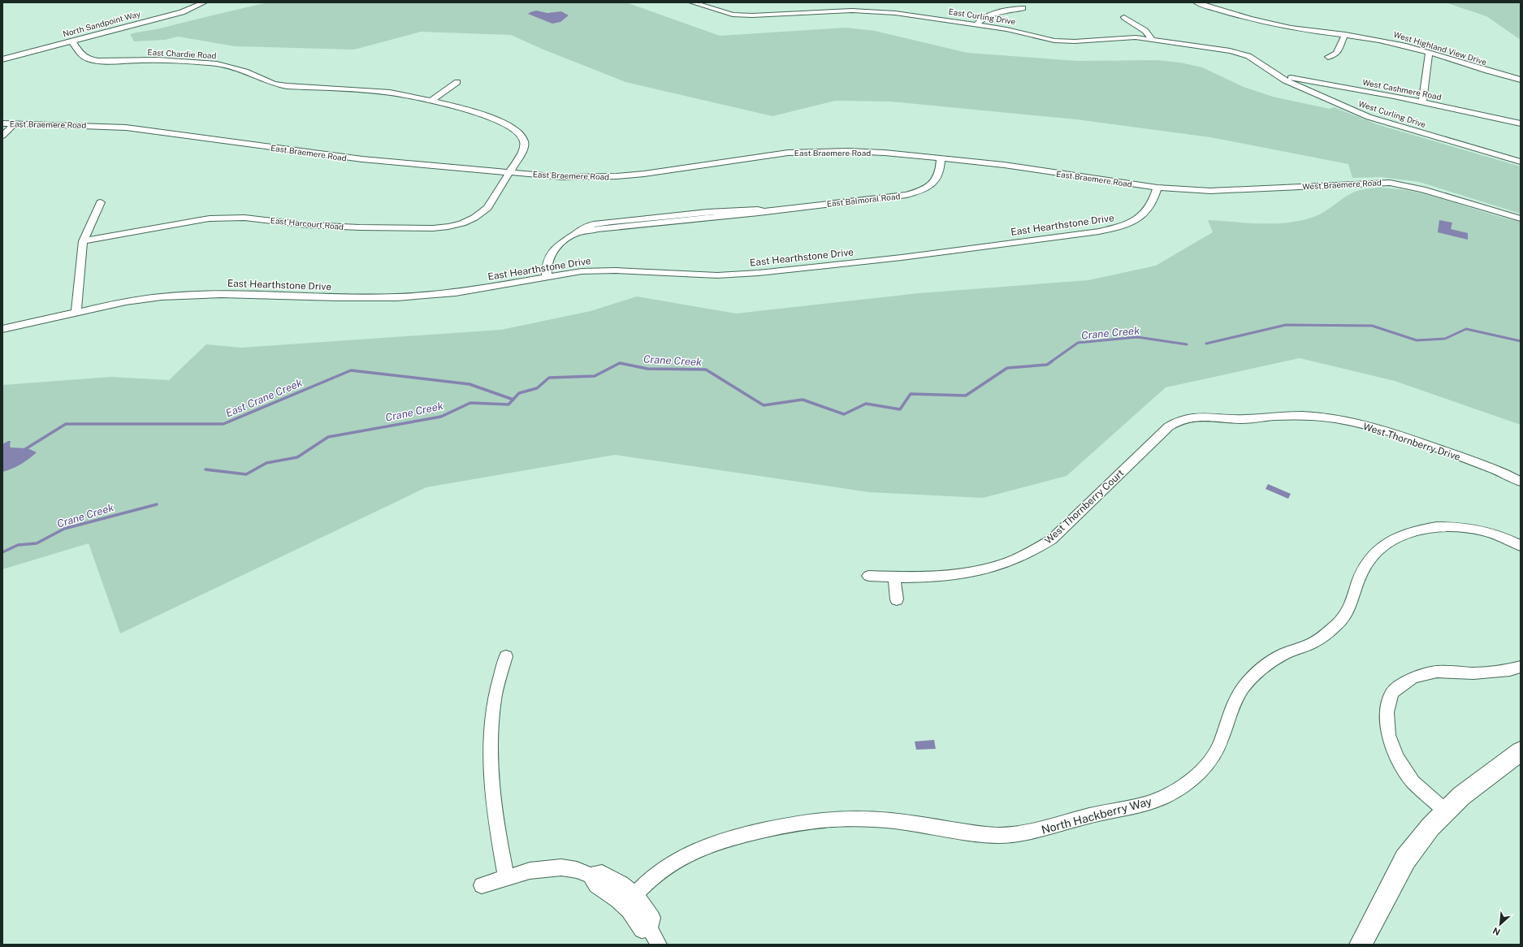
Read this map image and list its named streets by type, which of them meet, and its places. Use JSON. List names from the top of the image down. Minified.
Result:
{"streets":{"street":["East Curling Drive","North Sandpoint Way","West Highland View Drive","East Chardie Road","West Cashmere Road","West Curling Drive","East Braemere Road","West Braemere Road","East Balmoral Road","East Harcourt Road","East Hearthstone Drive","West Thornberry Drive","West Thornberry Court","North Hackberry Way"]},"crossings":[["East Curling Drive","West Curling Drive"],["North Sandpoint Way","East Chardie Road"],["East Chardie Road","East Braemere Road"],["East Chardie Road","East Harcourt Road"],["West Cashmere Road","West Curling Drive"],["East Braemere Road","West Braemere Road"],["East Braemere Road","East Balmoral Road"],["East Braemere Road","East Harcourt Road"],["East Braemere Road","East Hearthstone Drive"],["West Braemere Road","East Hearthstone Drive"],["East Balmoral Road","East Hearthstone Drive"],["West Thornberry Drive","West Thornberry Court"]],"water":["Crane Creek","East Crane Creek"],"north":"bottom left"}
